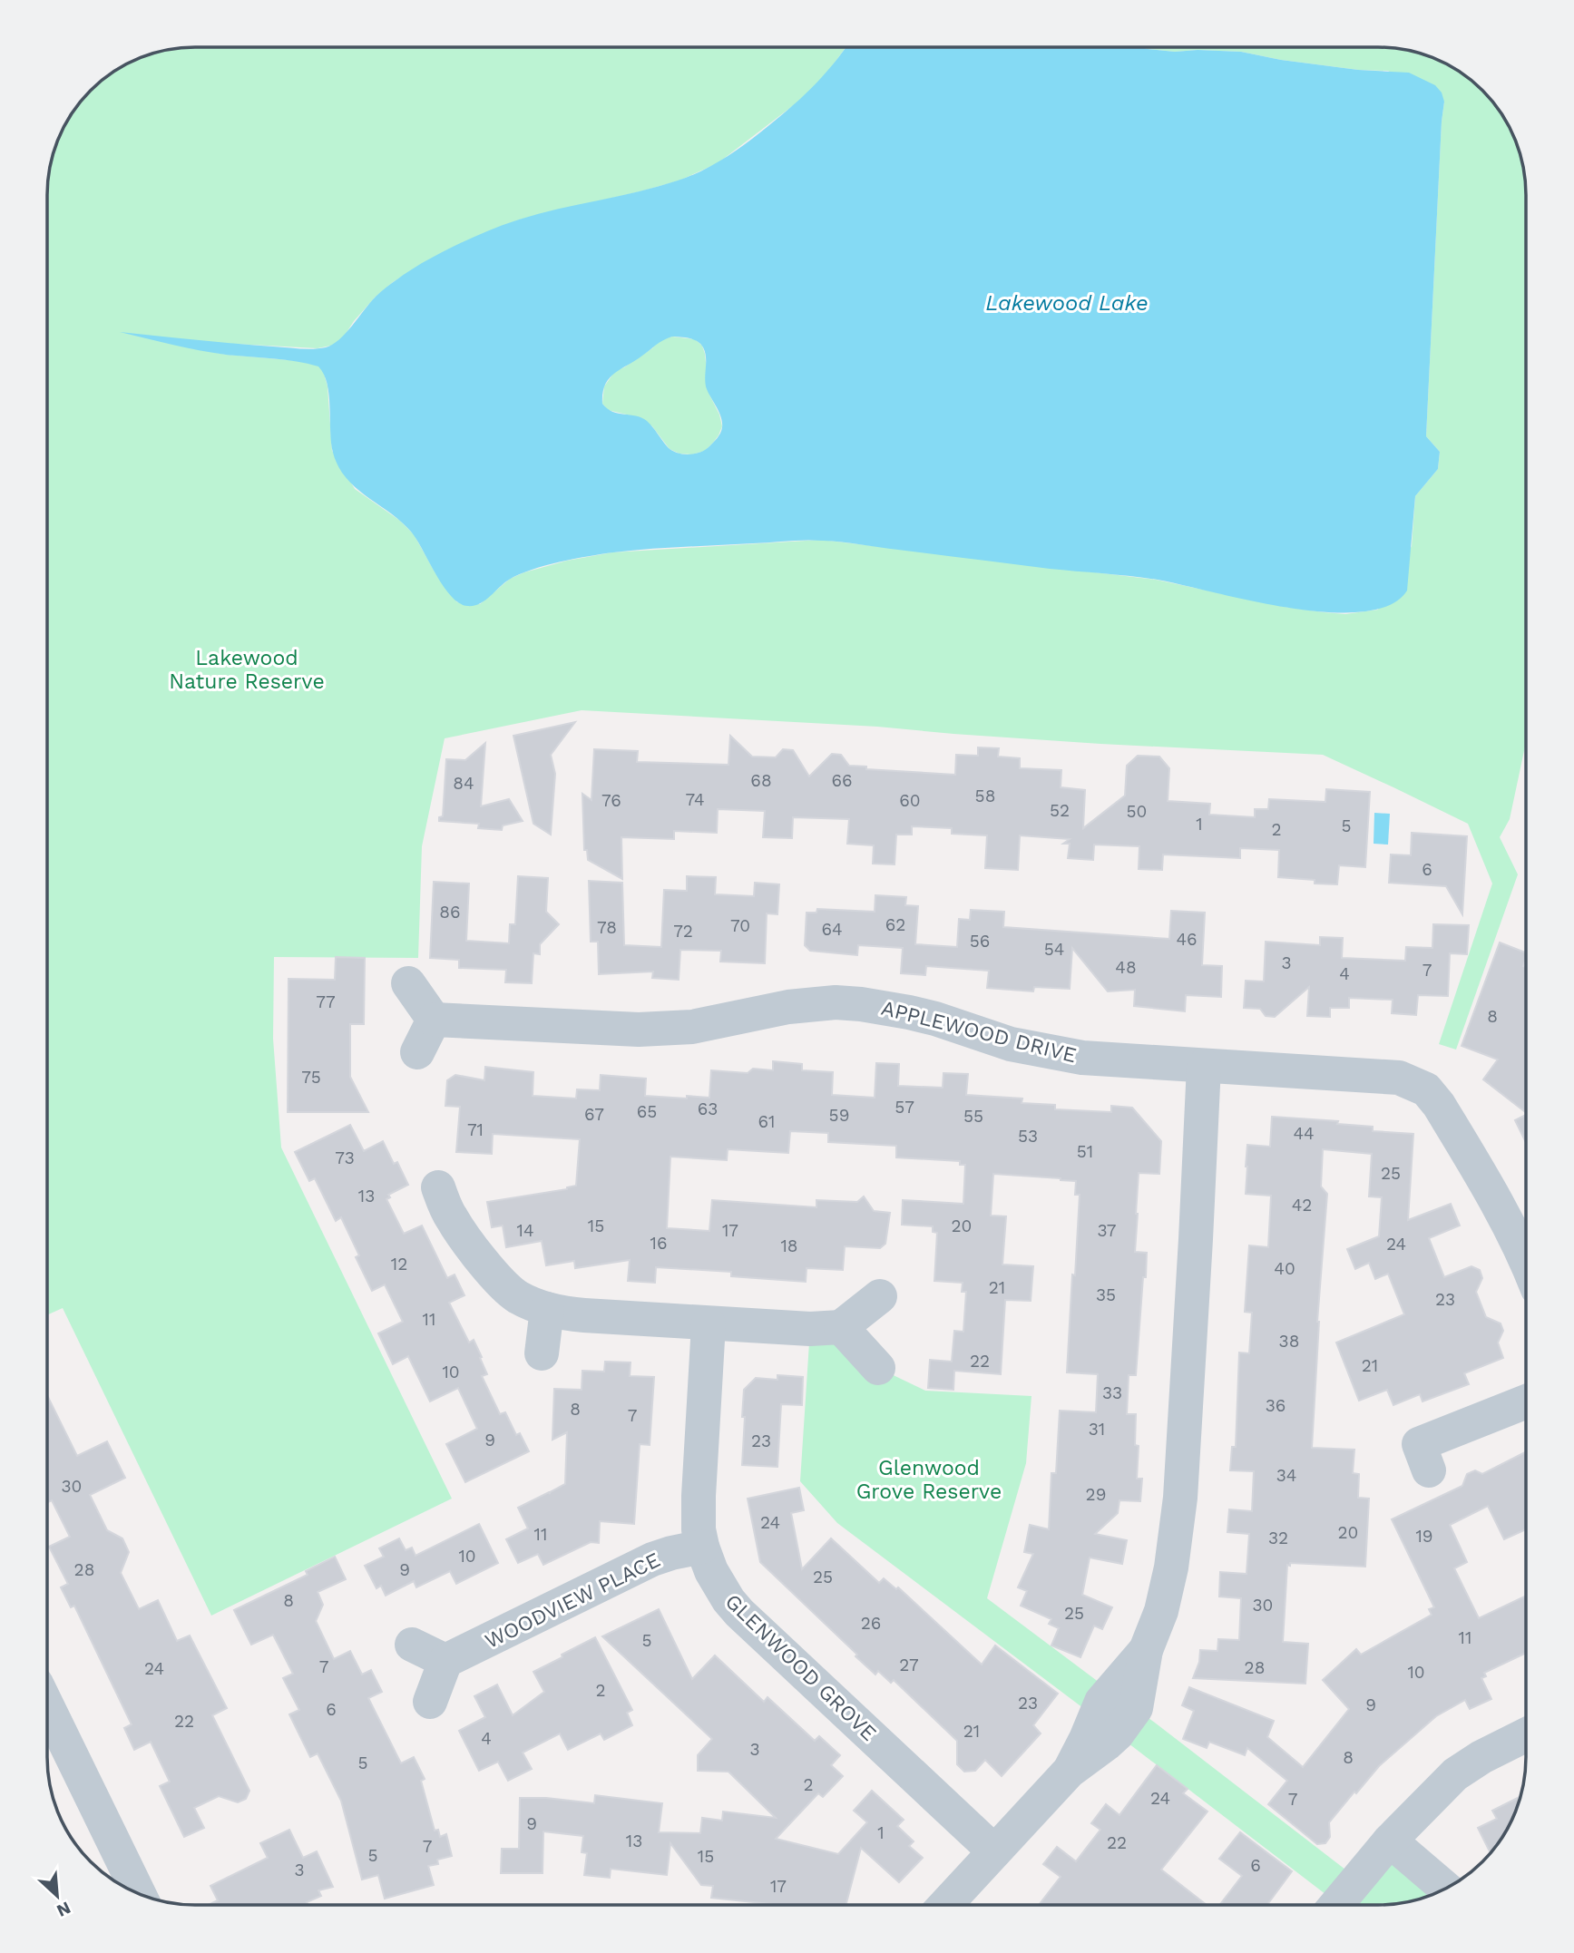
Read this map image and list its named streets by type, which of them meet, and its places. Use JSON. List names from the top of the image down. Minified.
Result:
{"streets":{"street":["APPLEWOOD DRIVE","WOODVIEW PLACE","GLENWOOD GROVE"]},"crossings":[["WOODVIEW PLACE","GLENWOOD GROVE"]],"water":["Lakewood Lake"],"parks":["Lakewood Nature Reserve","Glenwood Grove Reserve"],"house_numbers":["68","66","84","58","74","76","60","52","50","1","5","2","6","86","62","70","78","64","72","46","56","54","3","48","7","4","77","8","75","57","63","65","67","59","55","61","71","44","53","51","73","25","13","42","15","20","14","17","37","16","24","18","12","40","21","35","23","11","38","22","21","10","33","36","8","7","31","9","23","34","30","29","24","20","11","19","32","10","28","9","25","8","30","25","26","11","5","27","7","28","24","10","2","23","9","6","22","21","4","3","8","5","2","24","7","9","1","13","22","7","5","15","6","3","17"],"north":"bottom right"}
